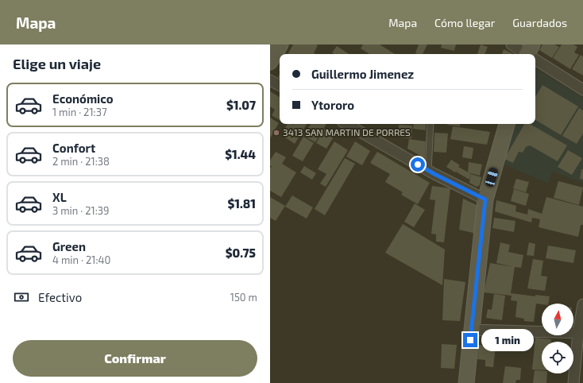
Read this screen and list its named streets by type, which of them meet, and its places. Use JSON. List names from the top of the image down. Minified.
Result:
{"places":["3413 SAN MARTIN DE PORRES"],"north":"top","page":{"header":"Mapa","nav":["Mapa","Cómo llegar","Guardados"],"heading":"Elige un viaje","banner":["Guillermo Jimenez","Ytororo"],"list":[{"name":"Económico","note":"1 min · 21:37","value":"$1.07"},{"name":"Confort","note":"2 min · 21:38","value":"$1.44"},{"name":"XL","note":"3 min · 21:39","value":"$1.81"},{"name":"Green","note":"4 min · 21:40","value":"$0.75"}],"pay":["Efectivo","150 m"],"bubble":"1 min","buttons":"Confirmar"}}
